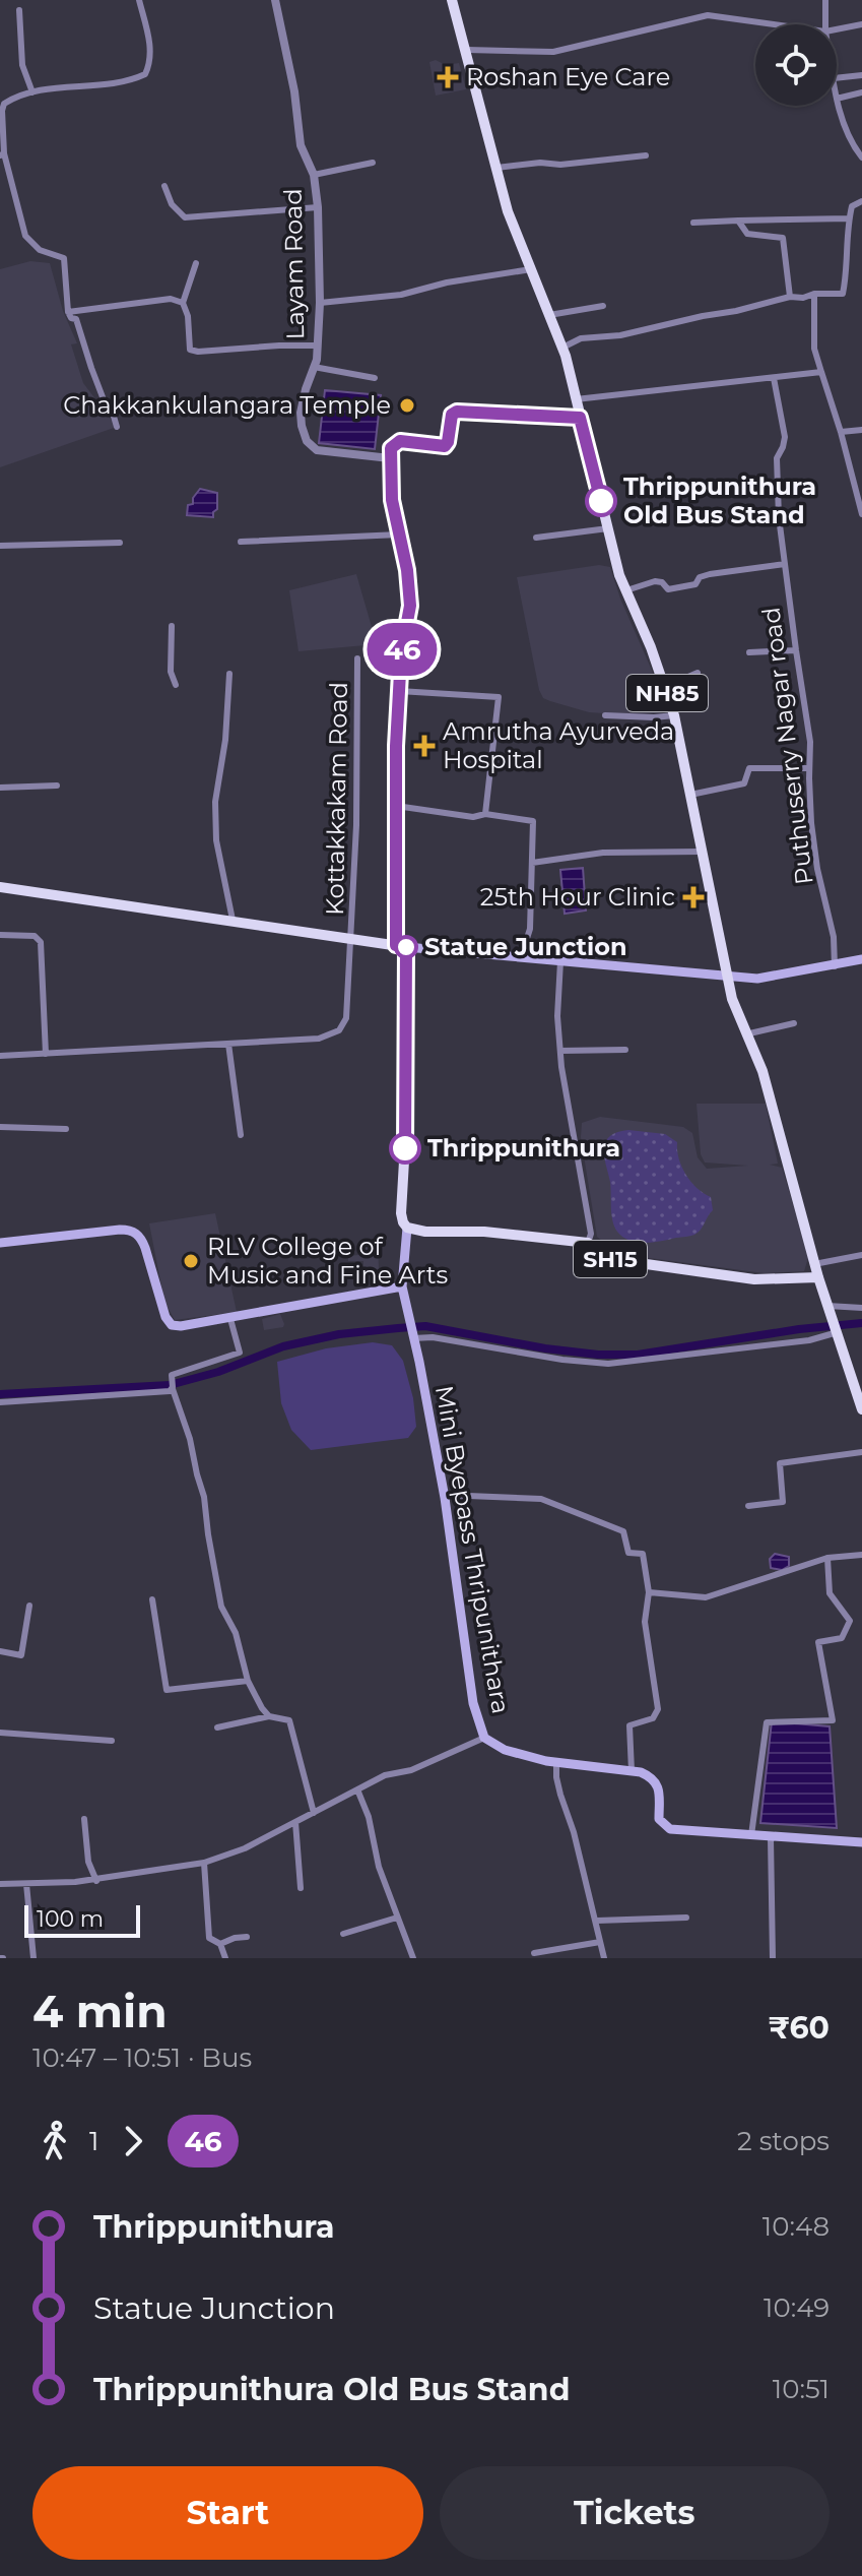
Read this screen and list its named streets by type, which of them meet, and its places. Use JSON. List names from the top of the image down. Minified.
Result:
{"streets":{"main road":["NH85","SH15","Mini Byepass Thripunithara"],"street":["Layam Road","Puthuserry Nagar road","Kottakkakam Road"]},"crossings":[["NH85","SH15"],["SH15","Mini Byepass Thripunithara"]],"places":{"health":["Roshan Eye Care","Amrutha Ayurveda Hospital","25th Hour Clinic"],"other":["Chakkankulangara Temple","Thrippunithura Old Bus Stand","Statue Junction","Thrippunithura","RLV College of Music and Fine Arts"]},"lines":["bus line 46"],"scale_bar":"100 m","page":{"on_map":"46","scale":"100 m","heading":["4 min","10:47 – 10:51 · Bus","₹60"],"legs":["1","46","2 stops"],"list":[{"name":"Thrippunithura","value":"10:48"},{"name":"Statue Junction","value":"10:49"},{"name":"Thrippunithura Old Bus Stand","value":"10:51"}],"buttons":["Start","Tickets"]}}
